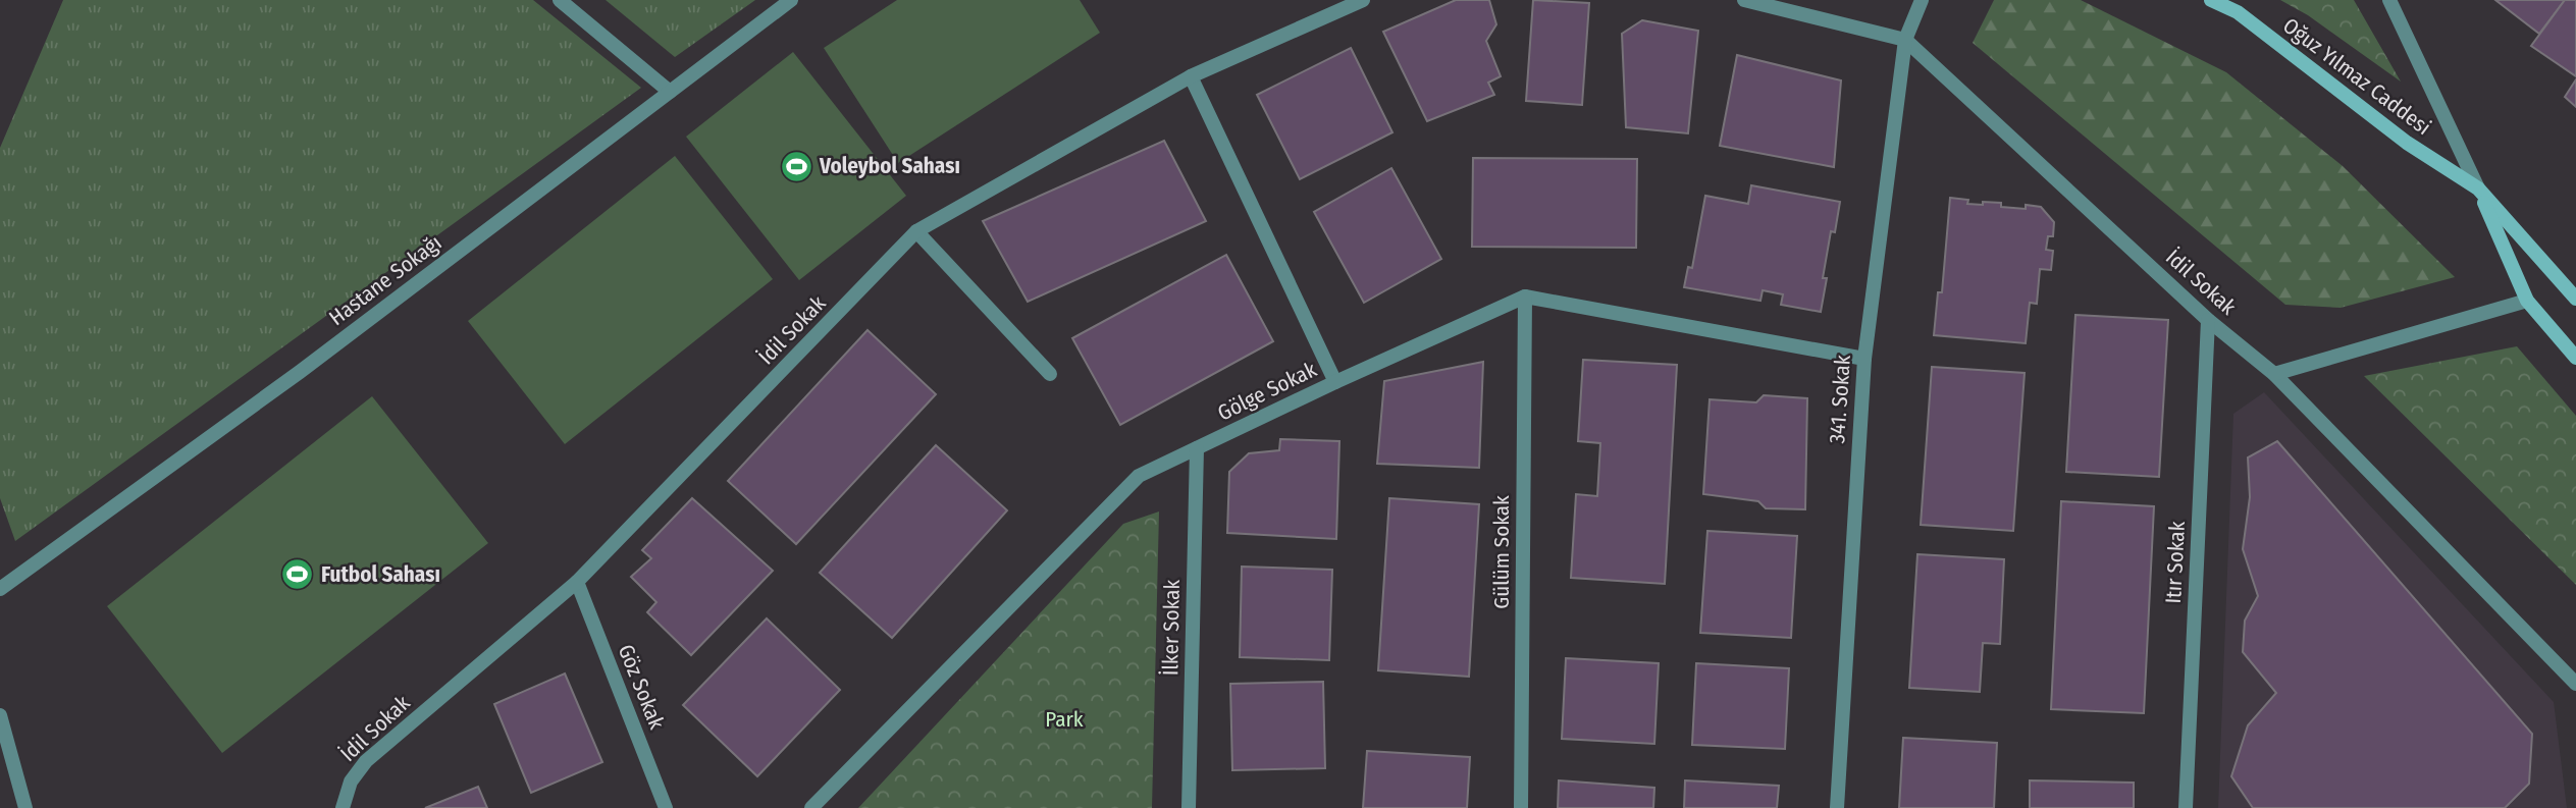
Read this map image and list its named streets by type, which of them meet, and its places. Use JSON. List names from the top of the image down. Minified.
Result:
{"streets":{"main road":["Oğuz Yılmaz Caddesi"],"street":["Hastane Sokağı","İdil Sokak","Gölge Sokak","341. Sokak","Gülüm Sokak","Itır Sokak","İlker Sokak","Göz Sokak"]},"crossings":[["İdil Sokak","341. Sokak"],["İdil Sokak","Itır Sokak"],["İdil Sokak","Göz Sokak"],["Gölge Sokak","Gülüm Sokak"],["Gölge Sokak","İlker Sokak"]],"parks":["Park"],"places":{"sports":["Voleybol Sahası","Futbol Sahası"]}}
